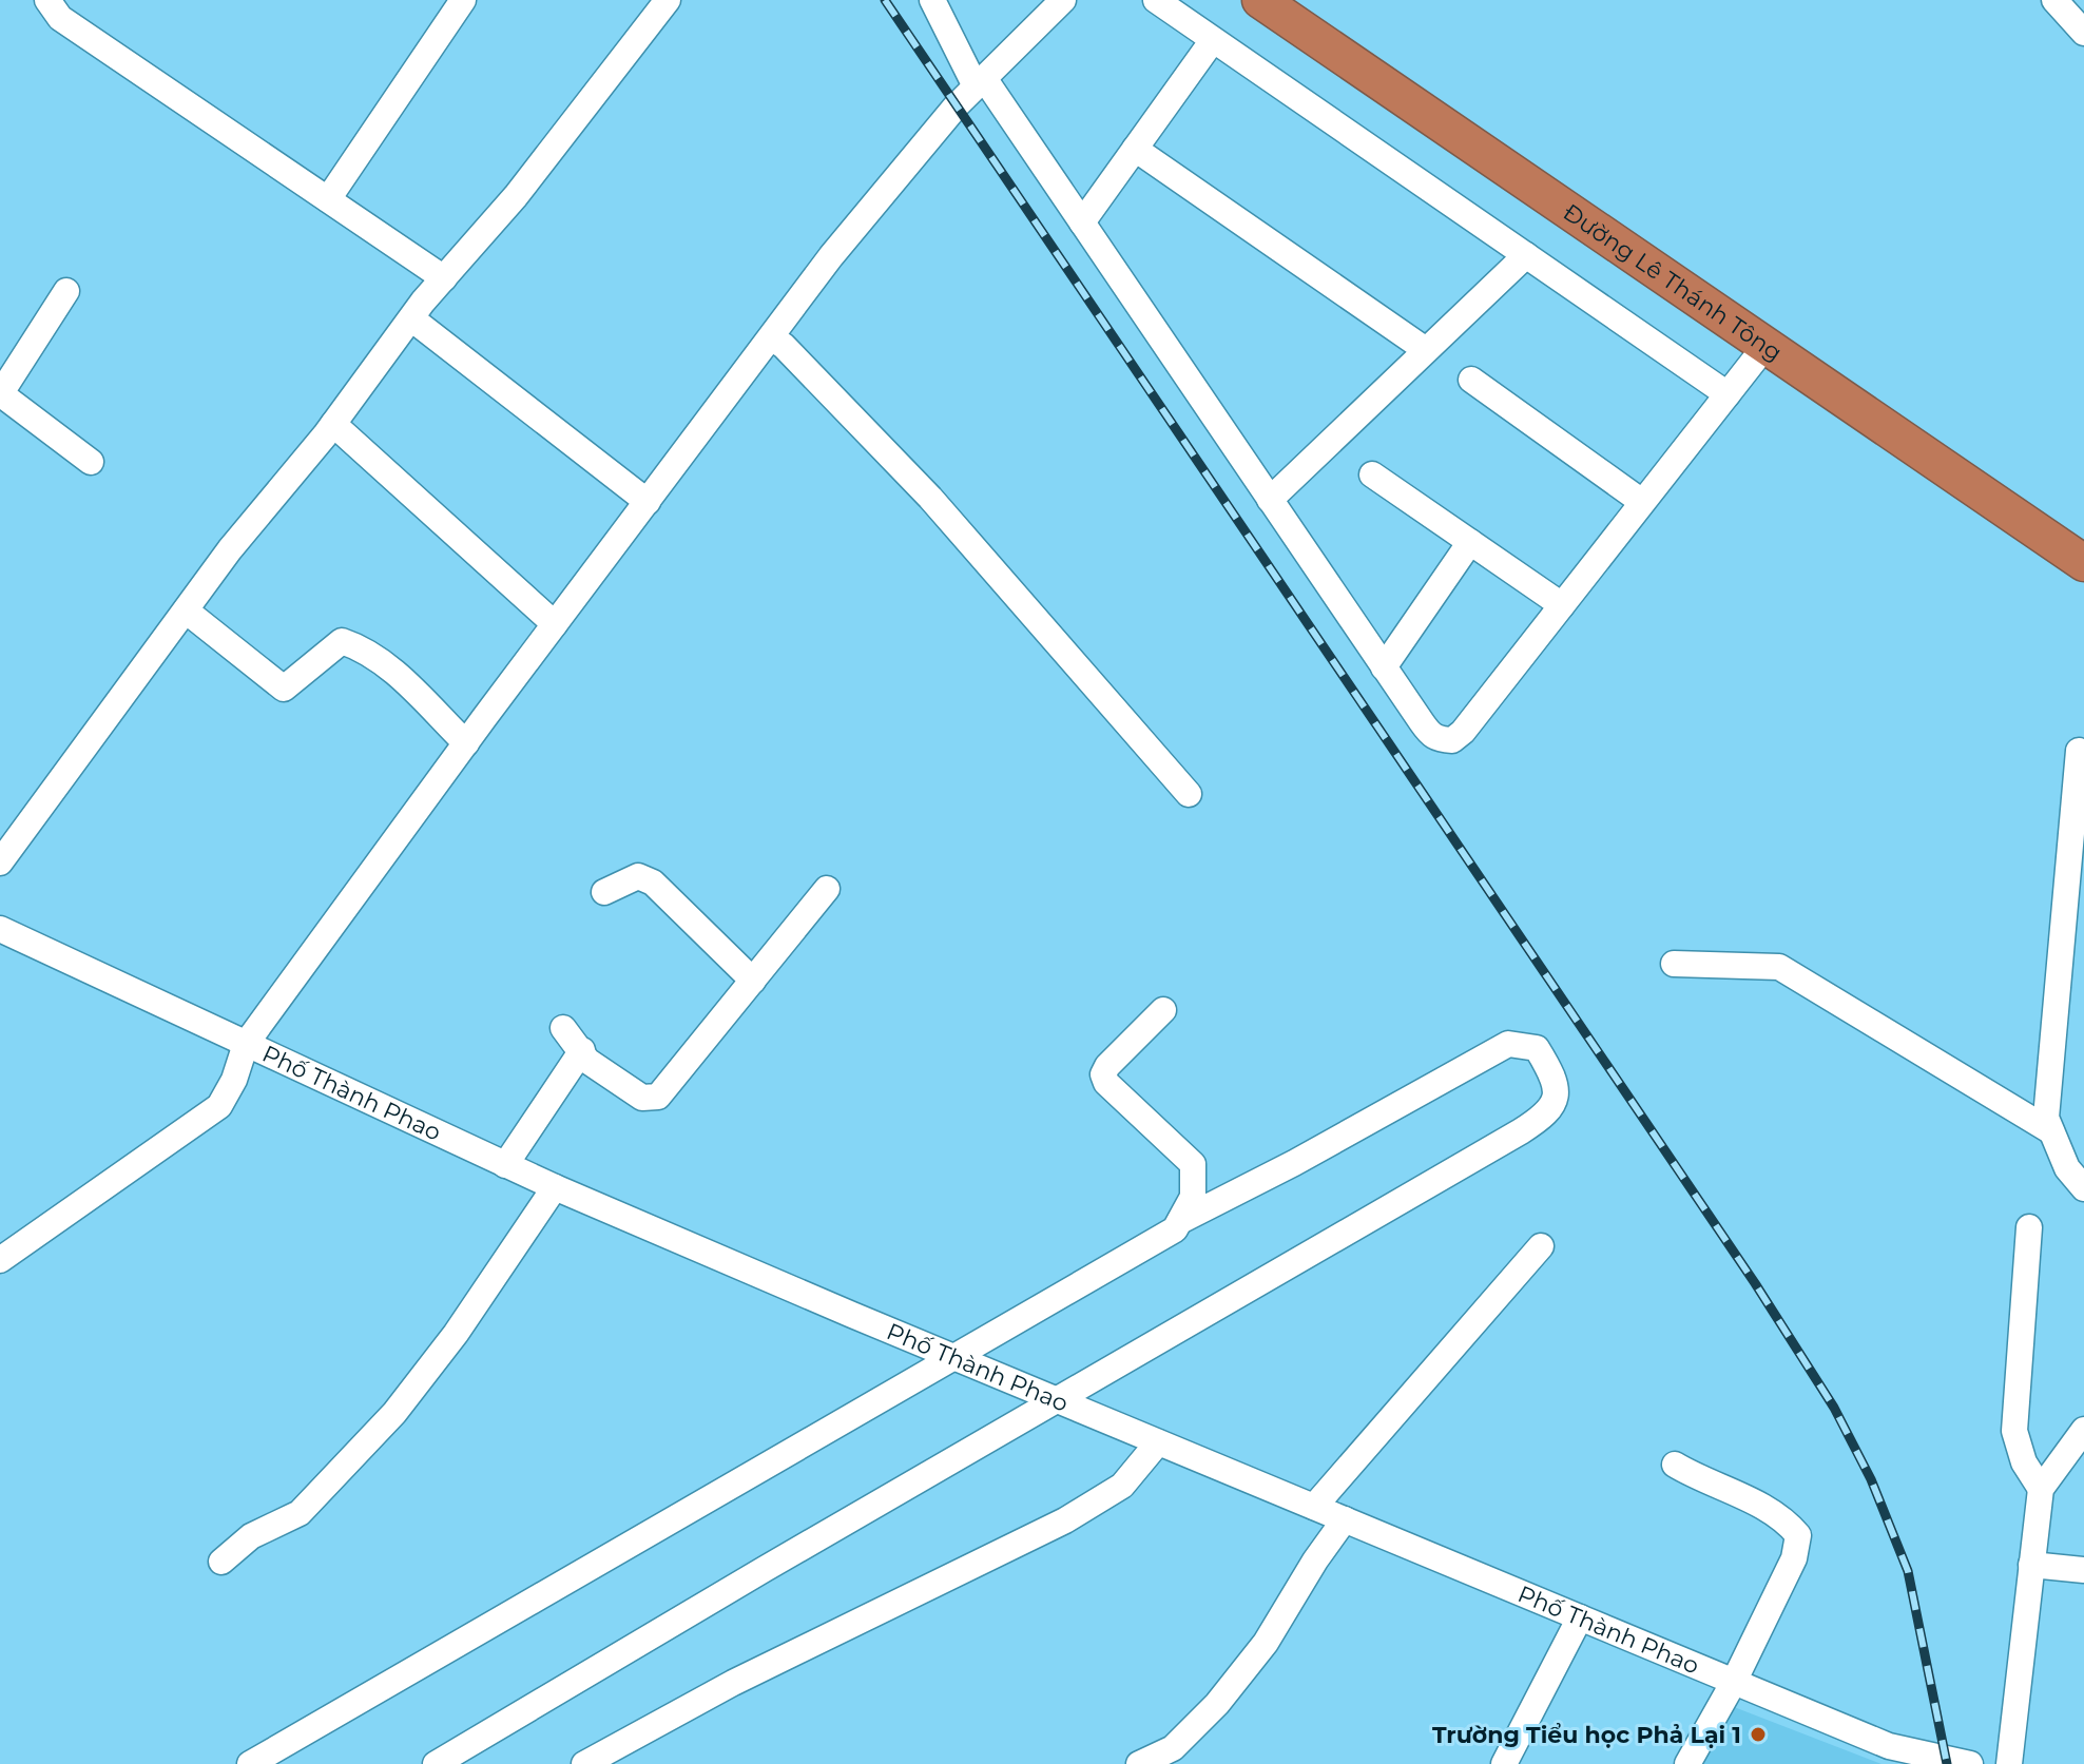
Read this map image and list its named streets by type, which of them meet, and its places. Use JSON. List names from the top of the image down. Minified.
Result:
{"streets":{"highway":["Đường Lê Thánh Tông"],"street":["Phố Thành Phao"]},"places":["Trường Tiểu học Phả Lại 1"]}
